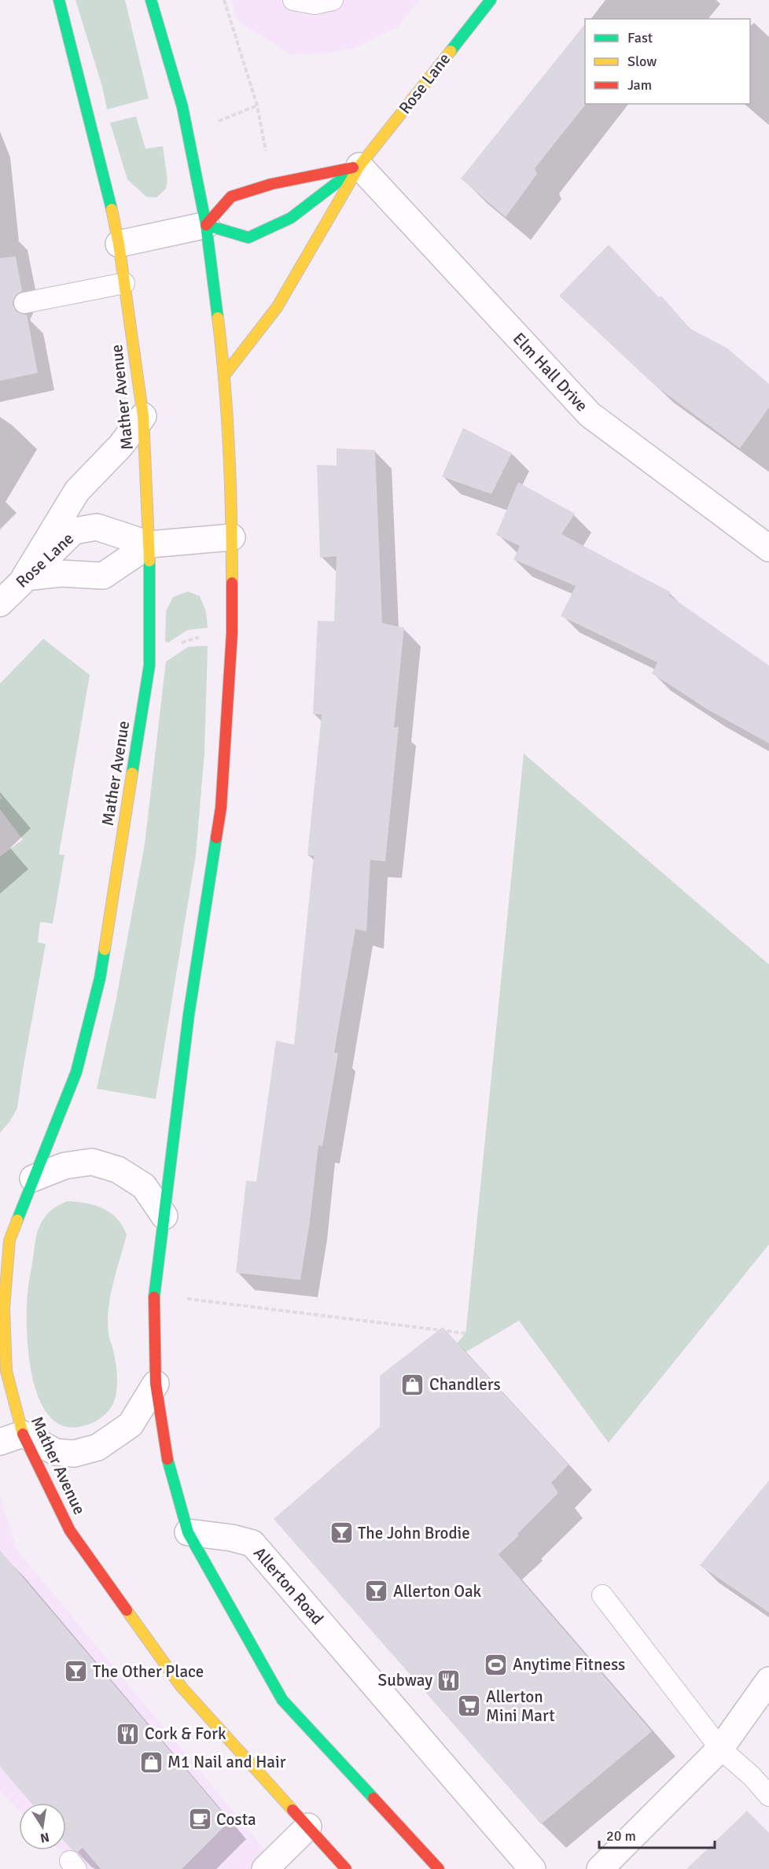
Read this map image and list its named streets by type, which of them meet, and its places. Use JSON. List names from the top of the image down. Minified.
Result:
{"streets":{"main road":["Rose Lane","Mather Avenue"],"street":["Elm Hall Drive","Allerton Road"]},"crossings":[["Rose Lane","Elm Hall Drive"],["Rose Lane","Mather Avenue"]],"places":{"shop":["Chandlers","M1 Nail and Hair"],"bar":["The John Brodie","Allerton Oak","The Other Place"],"sports":["Anytime Fitness"],"restaurant":["Subway","Cork & Fork"],"supermarket":["Allerton Mini Mart"],"cafe":["Costa"]},"legend":["Fast","Slow","Jam"],"scale_bar":"20 m","north":"bottom"}
